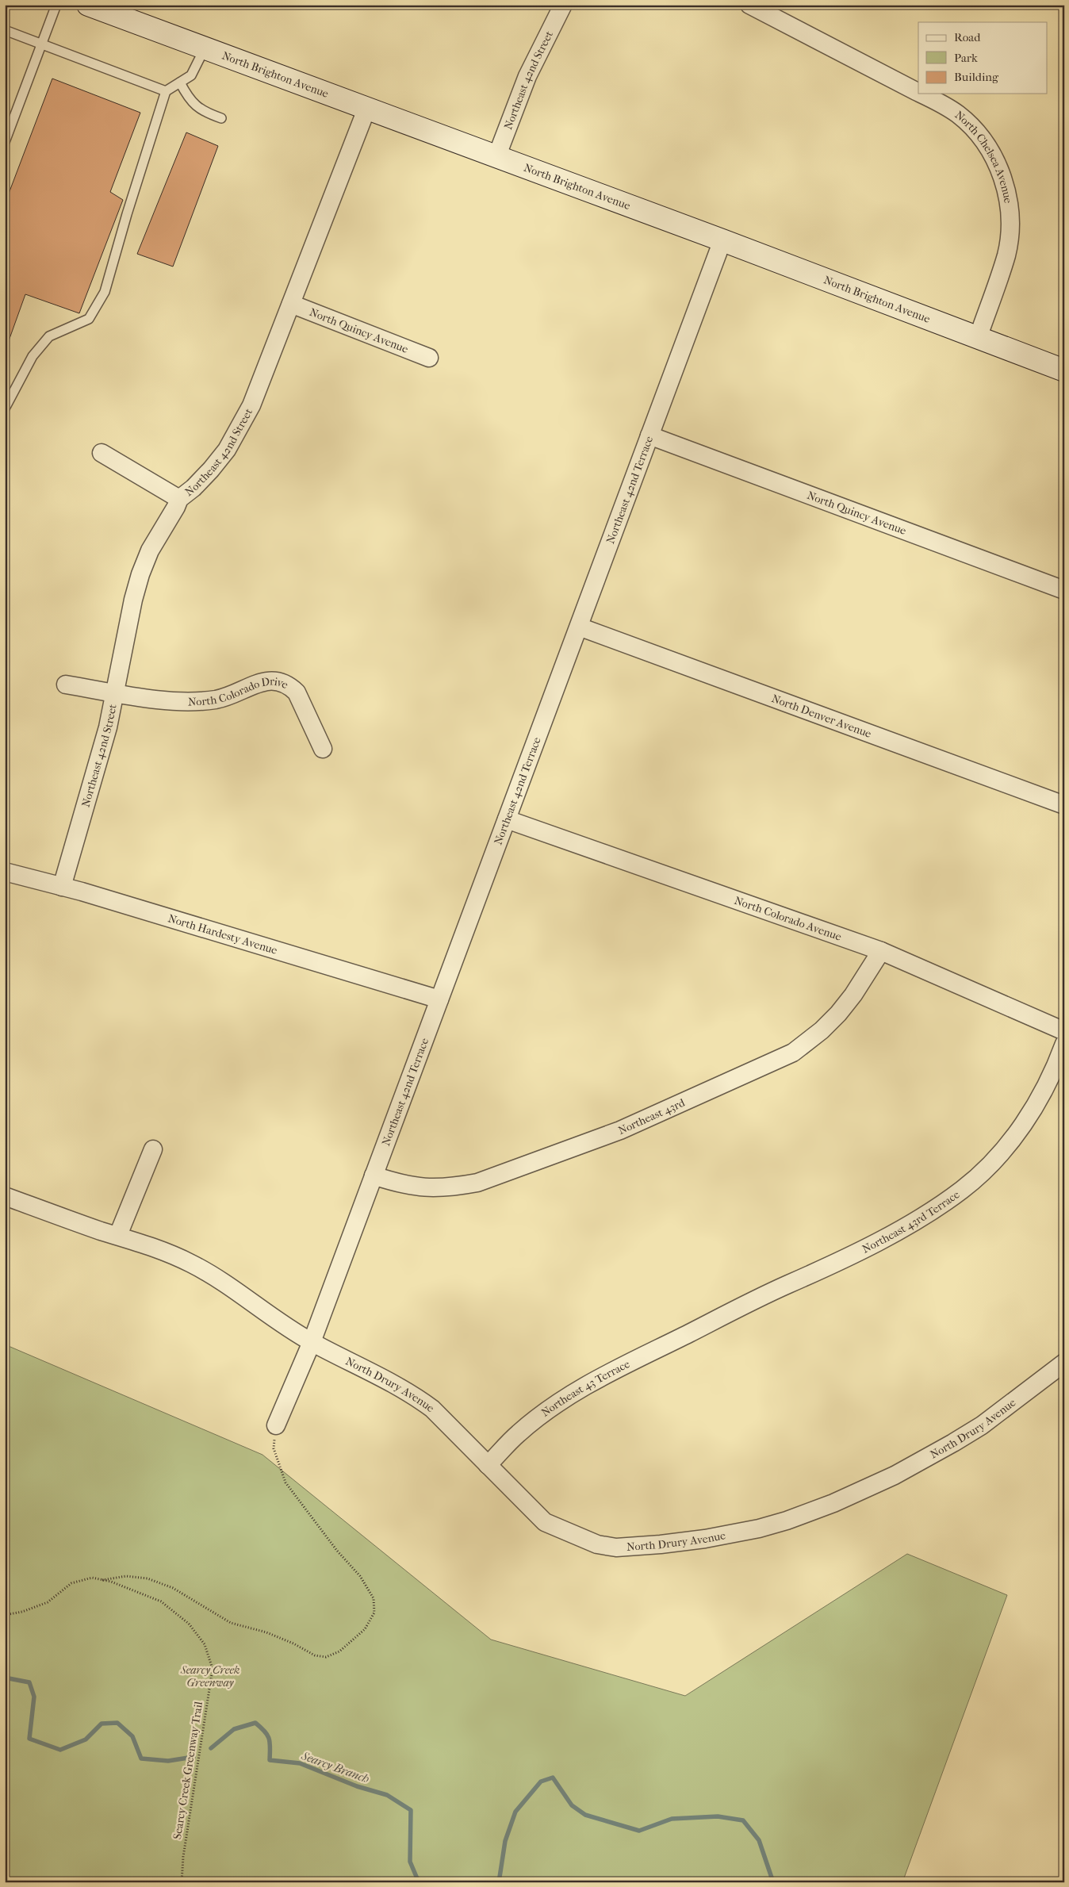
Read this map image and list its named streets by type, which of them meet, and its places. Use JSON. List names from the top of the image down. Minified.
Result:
{"streets":{"main road":["North Brighton Avenue"],"street":["Northeast 42nd Street","North Chelsea Avenue","North Quincy Avenue","Northeast 42nd Terrace","North Colorado Drive","North Denver Avenue","North Colorado Avenue","North Hardesty Avenue","Northeast 43rd","Northeast 43rd Terrace","North Drury Avenue","Northeast 43 Terrace"],"path":["Searcy Creek Greenway Trail"]},"crossings":[["North Brighton Avenue","Northeast 42nd Street"],["North Brighton Avenue","North Chelsea Avenue"],["North Brighton Avenue","Northeast 42nd Terrace"],["Northeast 42nd Street","North Quincy Avenue"],["Northeast 42nd Street","North Colorado Drive"],["Northeast 42nd Street","North Hardesty Avenue"],["North Quincy Avenue","Northeast 42nd Terrace"],["Northeast 42nd Terrace","North Denver Avenue"],["Northeast 42nd Terrace","North Colorado Avenue"],["Northeast 42nd Terrace","North Hardesty Avenue"],["Northeast 42nd Terrace","Northeast 43rd"],["Northeast 42nd Terrace","North Drury Avenue"],["North Colorado Avenue","Northeast 43rd"],["Northeast 43rd Terrace","Northeast 43 Terrace"],["North Drury Avenue","Northeast 43 Terrace"]],"water":["Searcy Branch"],"parks":["Searcy Creek Greenway"],"legend":["Road","Park","Building"]}
